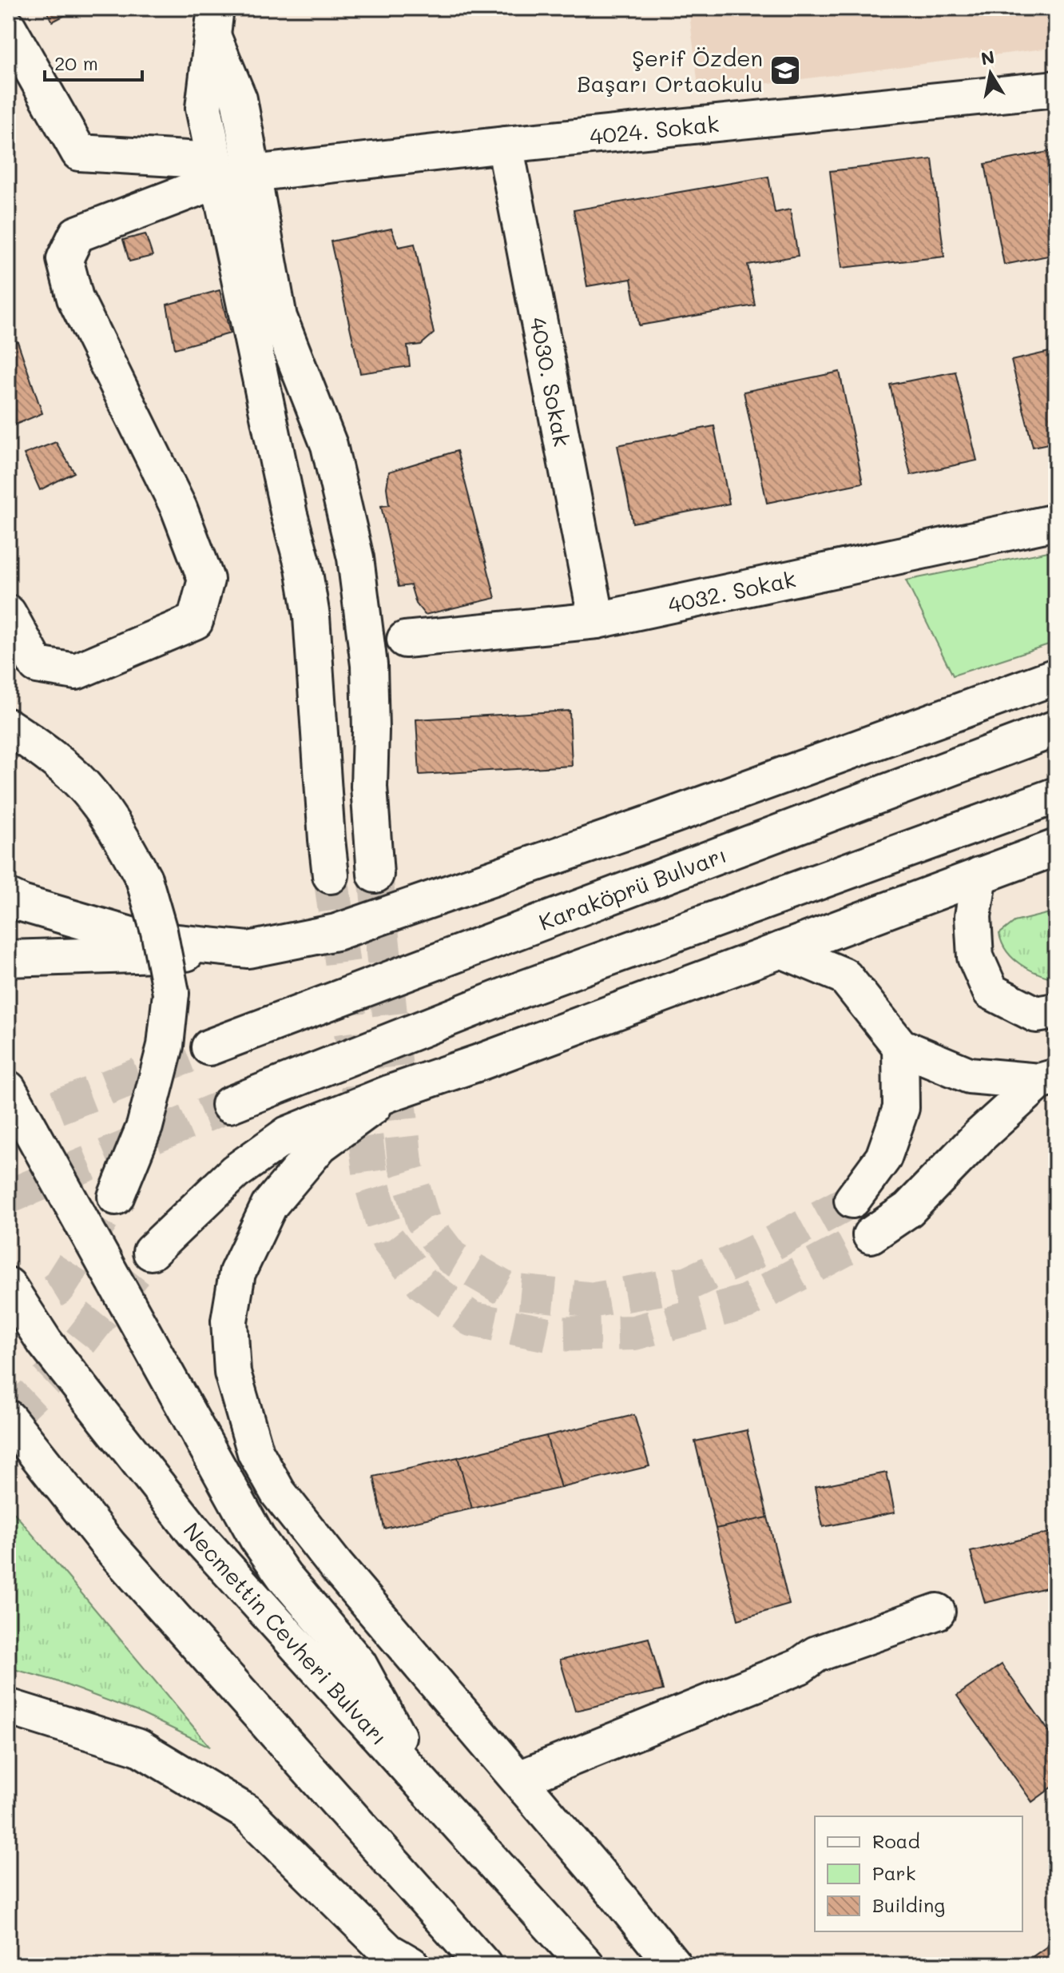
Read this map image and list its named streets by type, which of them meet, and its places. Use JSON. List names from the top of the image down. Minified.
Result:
{"streets":{"main road":["4024. Sokak","4030. Sokak","4032. Sokak","Karaköprü Bulvarı","Necmettin Cevheri Bulvarı"]},"crossings":[["4024. Sokak","4030. Sokak"],["4030. Sokak","4032. Sokak"]],"places":{"school or university":["Şerif Özden Başarı Ortaokulu"]},"legend":["Road","Park","Building"],"scale_bar":"20 m","north":"top"}
